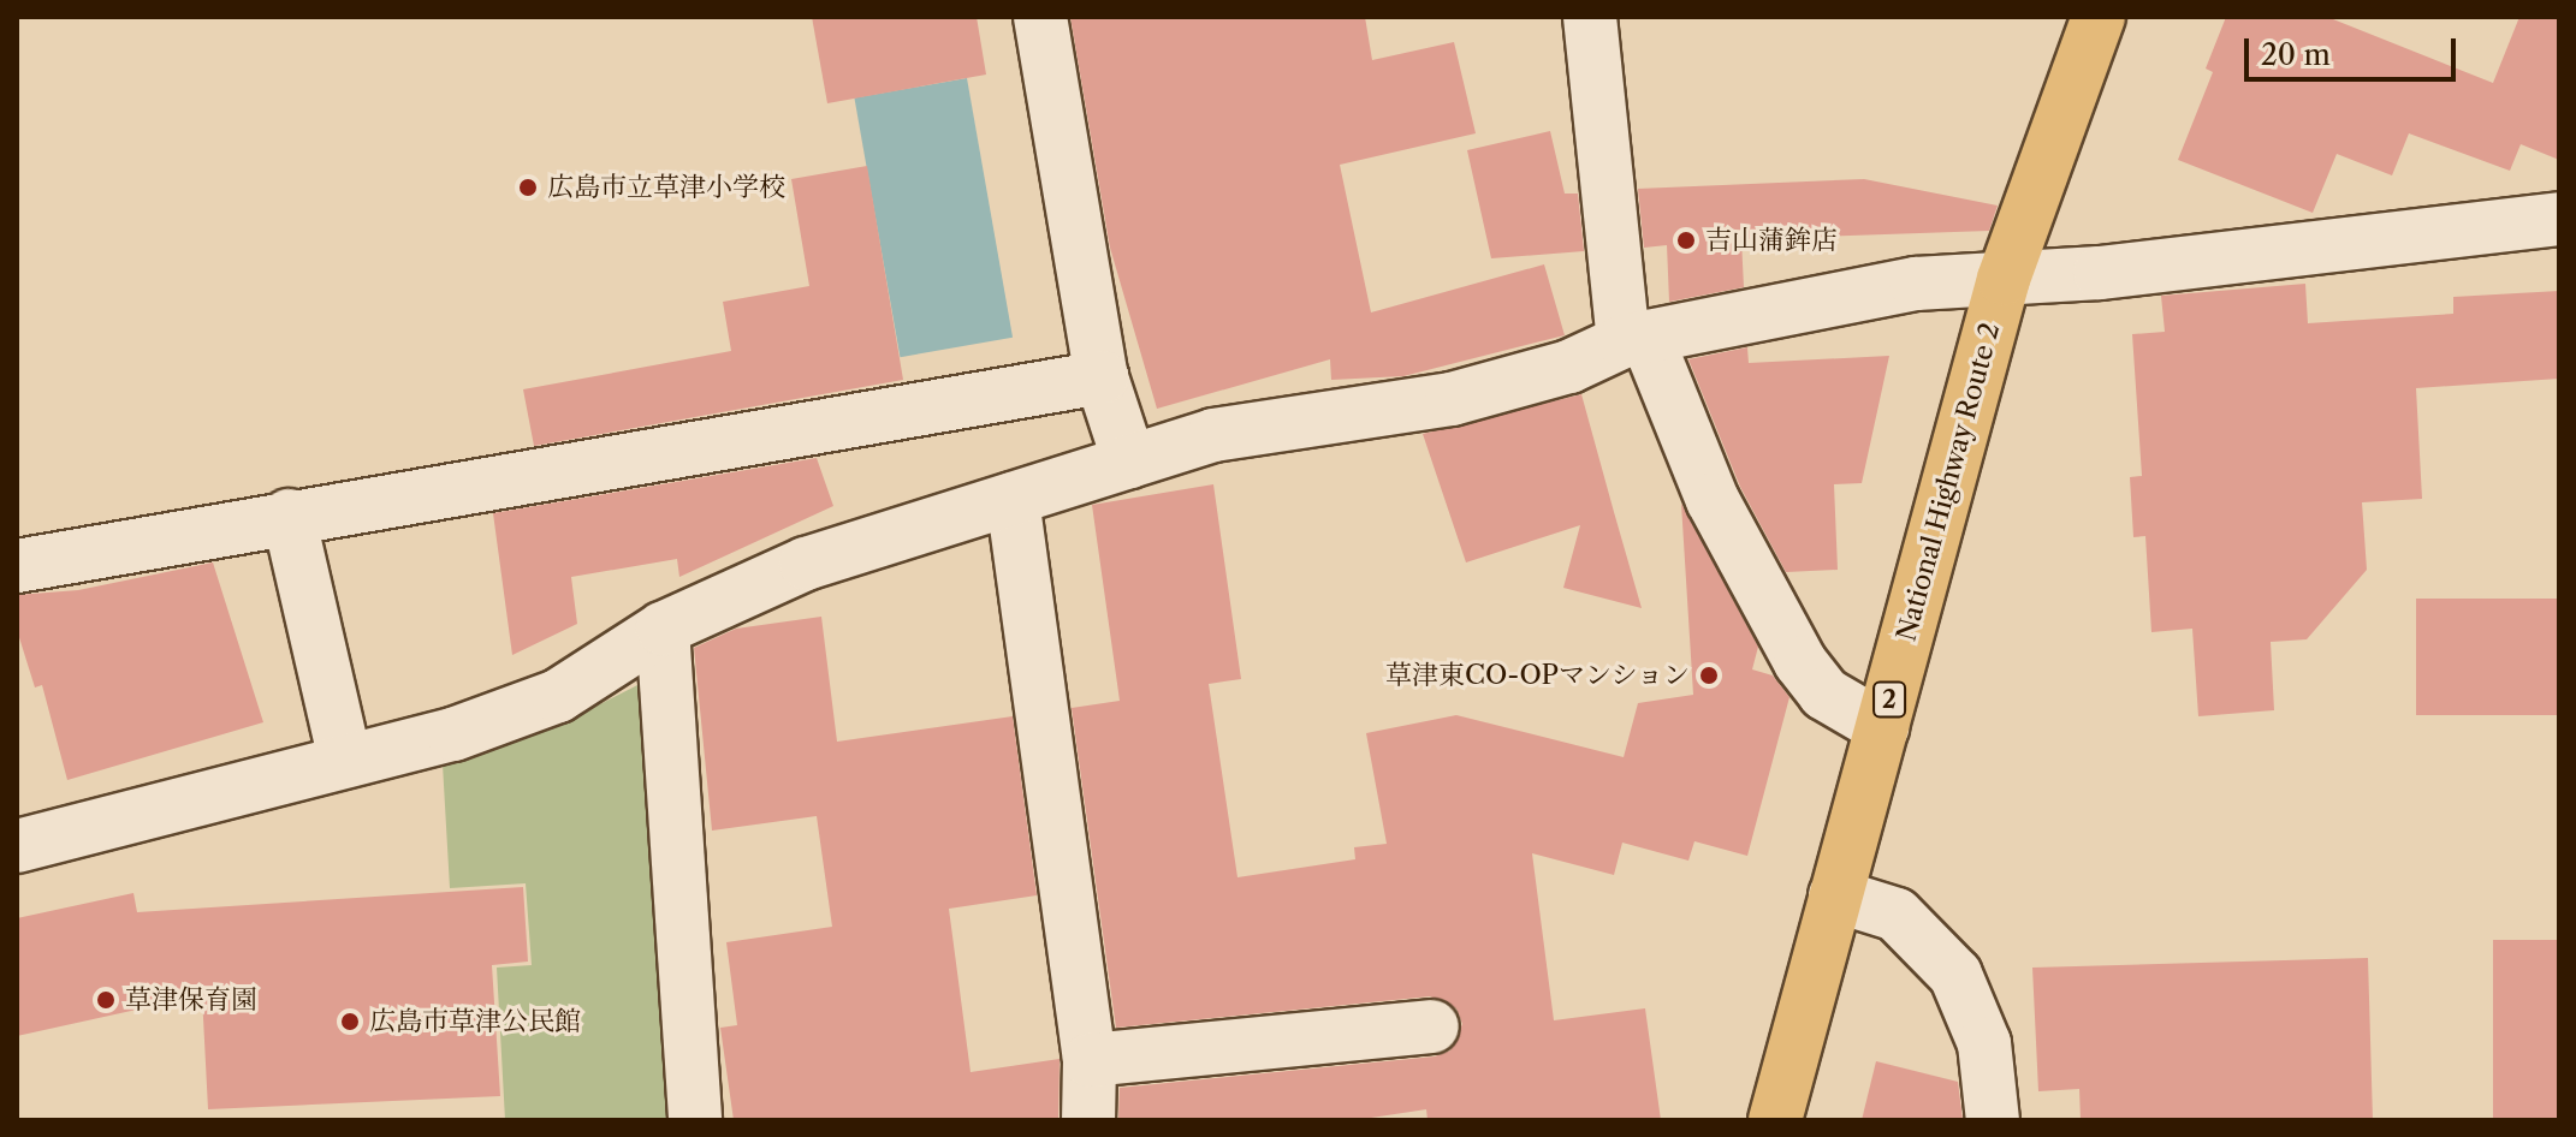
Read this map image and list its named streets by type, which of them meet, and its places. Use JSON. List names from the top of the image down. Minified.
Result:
{"streets":{"highway":["National Highway Route 2","2"]},"places":["広島市立草津小学校","吉山蒲鉾店","草津東CO-OPマンション","草津保育園","広島市草津公民館"],"scale_bar":"20 m"}
